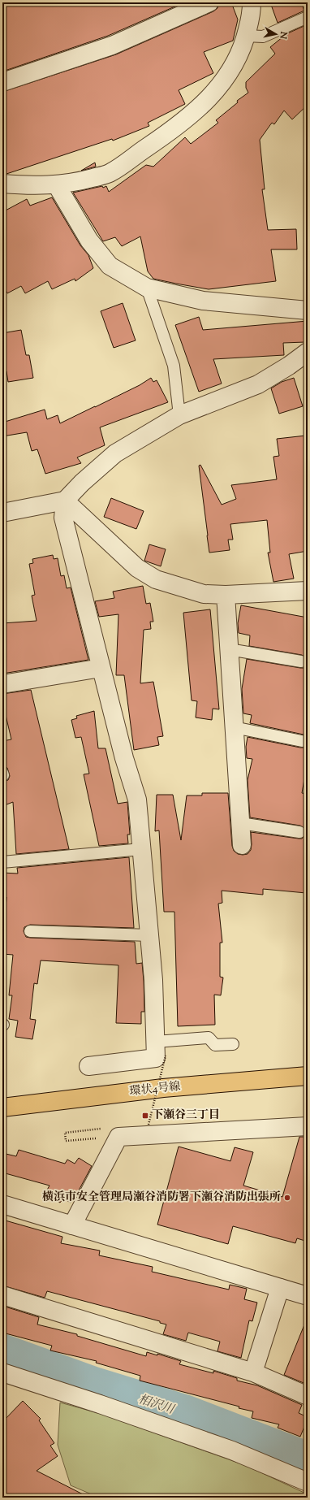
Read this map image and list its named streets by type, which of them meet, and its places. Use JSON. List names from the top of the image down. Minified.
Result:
{"streets":{"main road":["環状4号線"]},"water":["相沢川"],"places":{"transit":["下瀬谷三丁目"],"other":["横浜市安全管理局瀬谷消防署下瀬谷消防出張所"]},"north":"right"}
